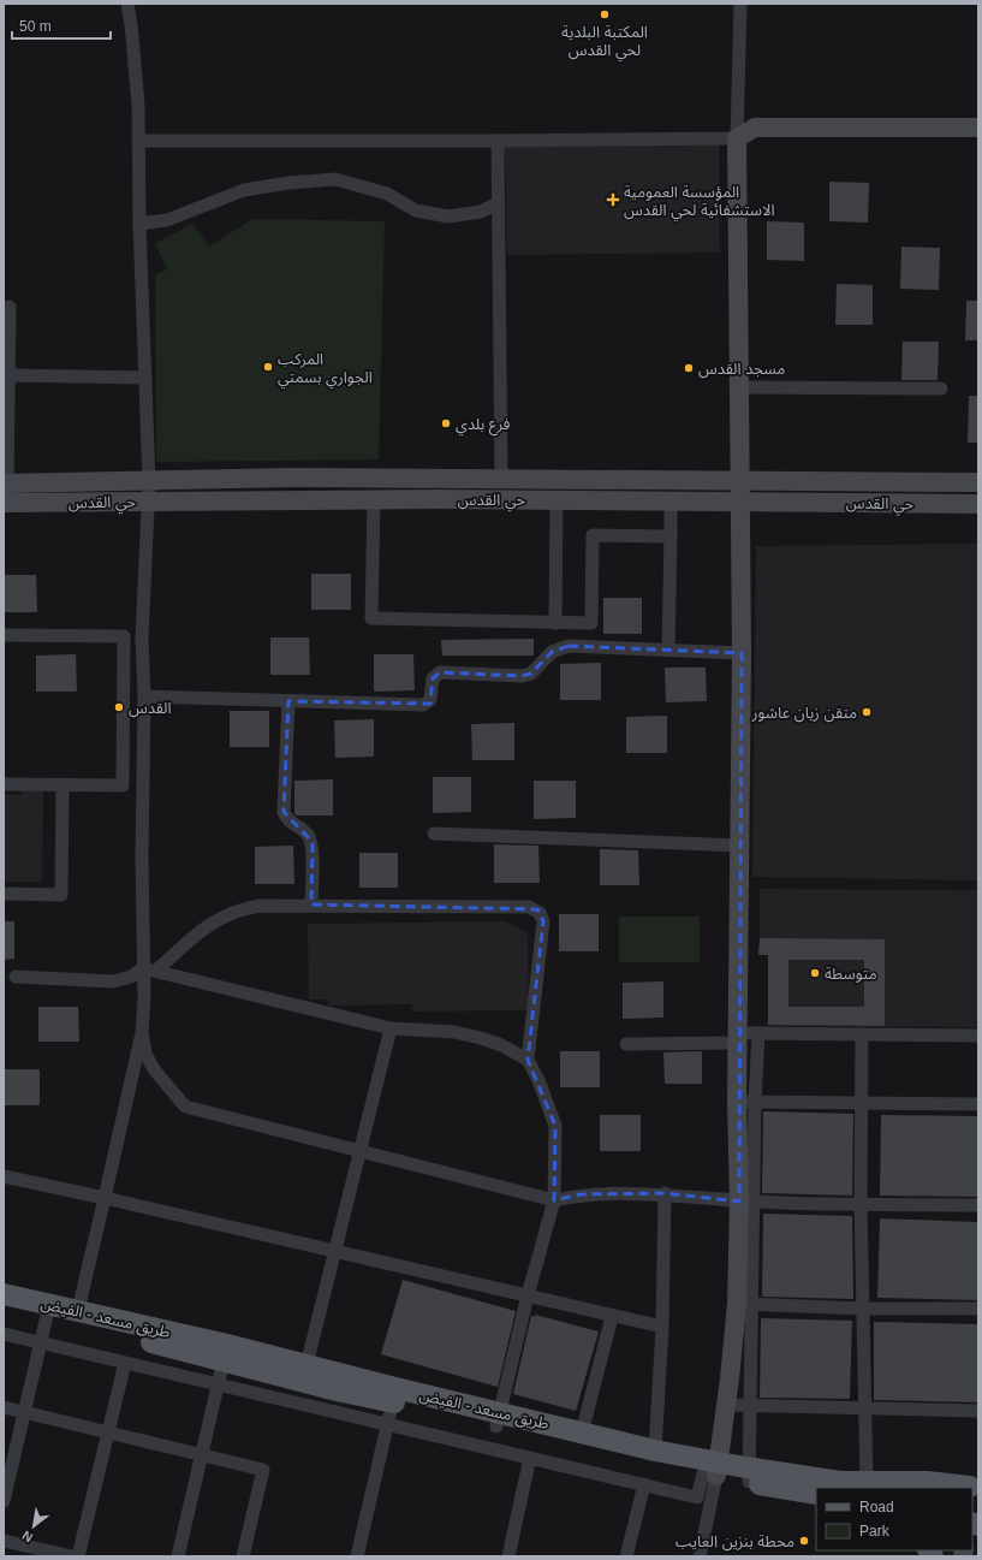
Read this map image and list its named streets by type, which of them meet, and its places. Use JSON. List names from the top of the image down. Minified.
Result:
{"streets":{"main road":["طريق مسعد - الفيض"],"street":["حي القدس"]},"places":{"other":["المكتبة البلدية لحي القدس","المركب الجواري بسمتي","مسجد القدس","فرع بلدي","القدس","متقن زيان عاشور","متوسطة","محطة بنزين العايب"],"health":["المؤسسة العمومية الاستشفائية لحي القدس"]},"legend":["Road","Park"],"scale_bar":"50 m","north":"bottom left"}
